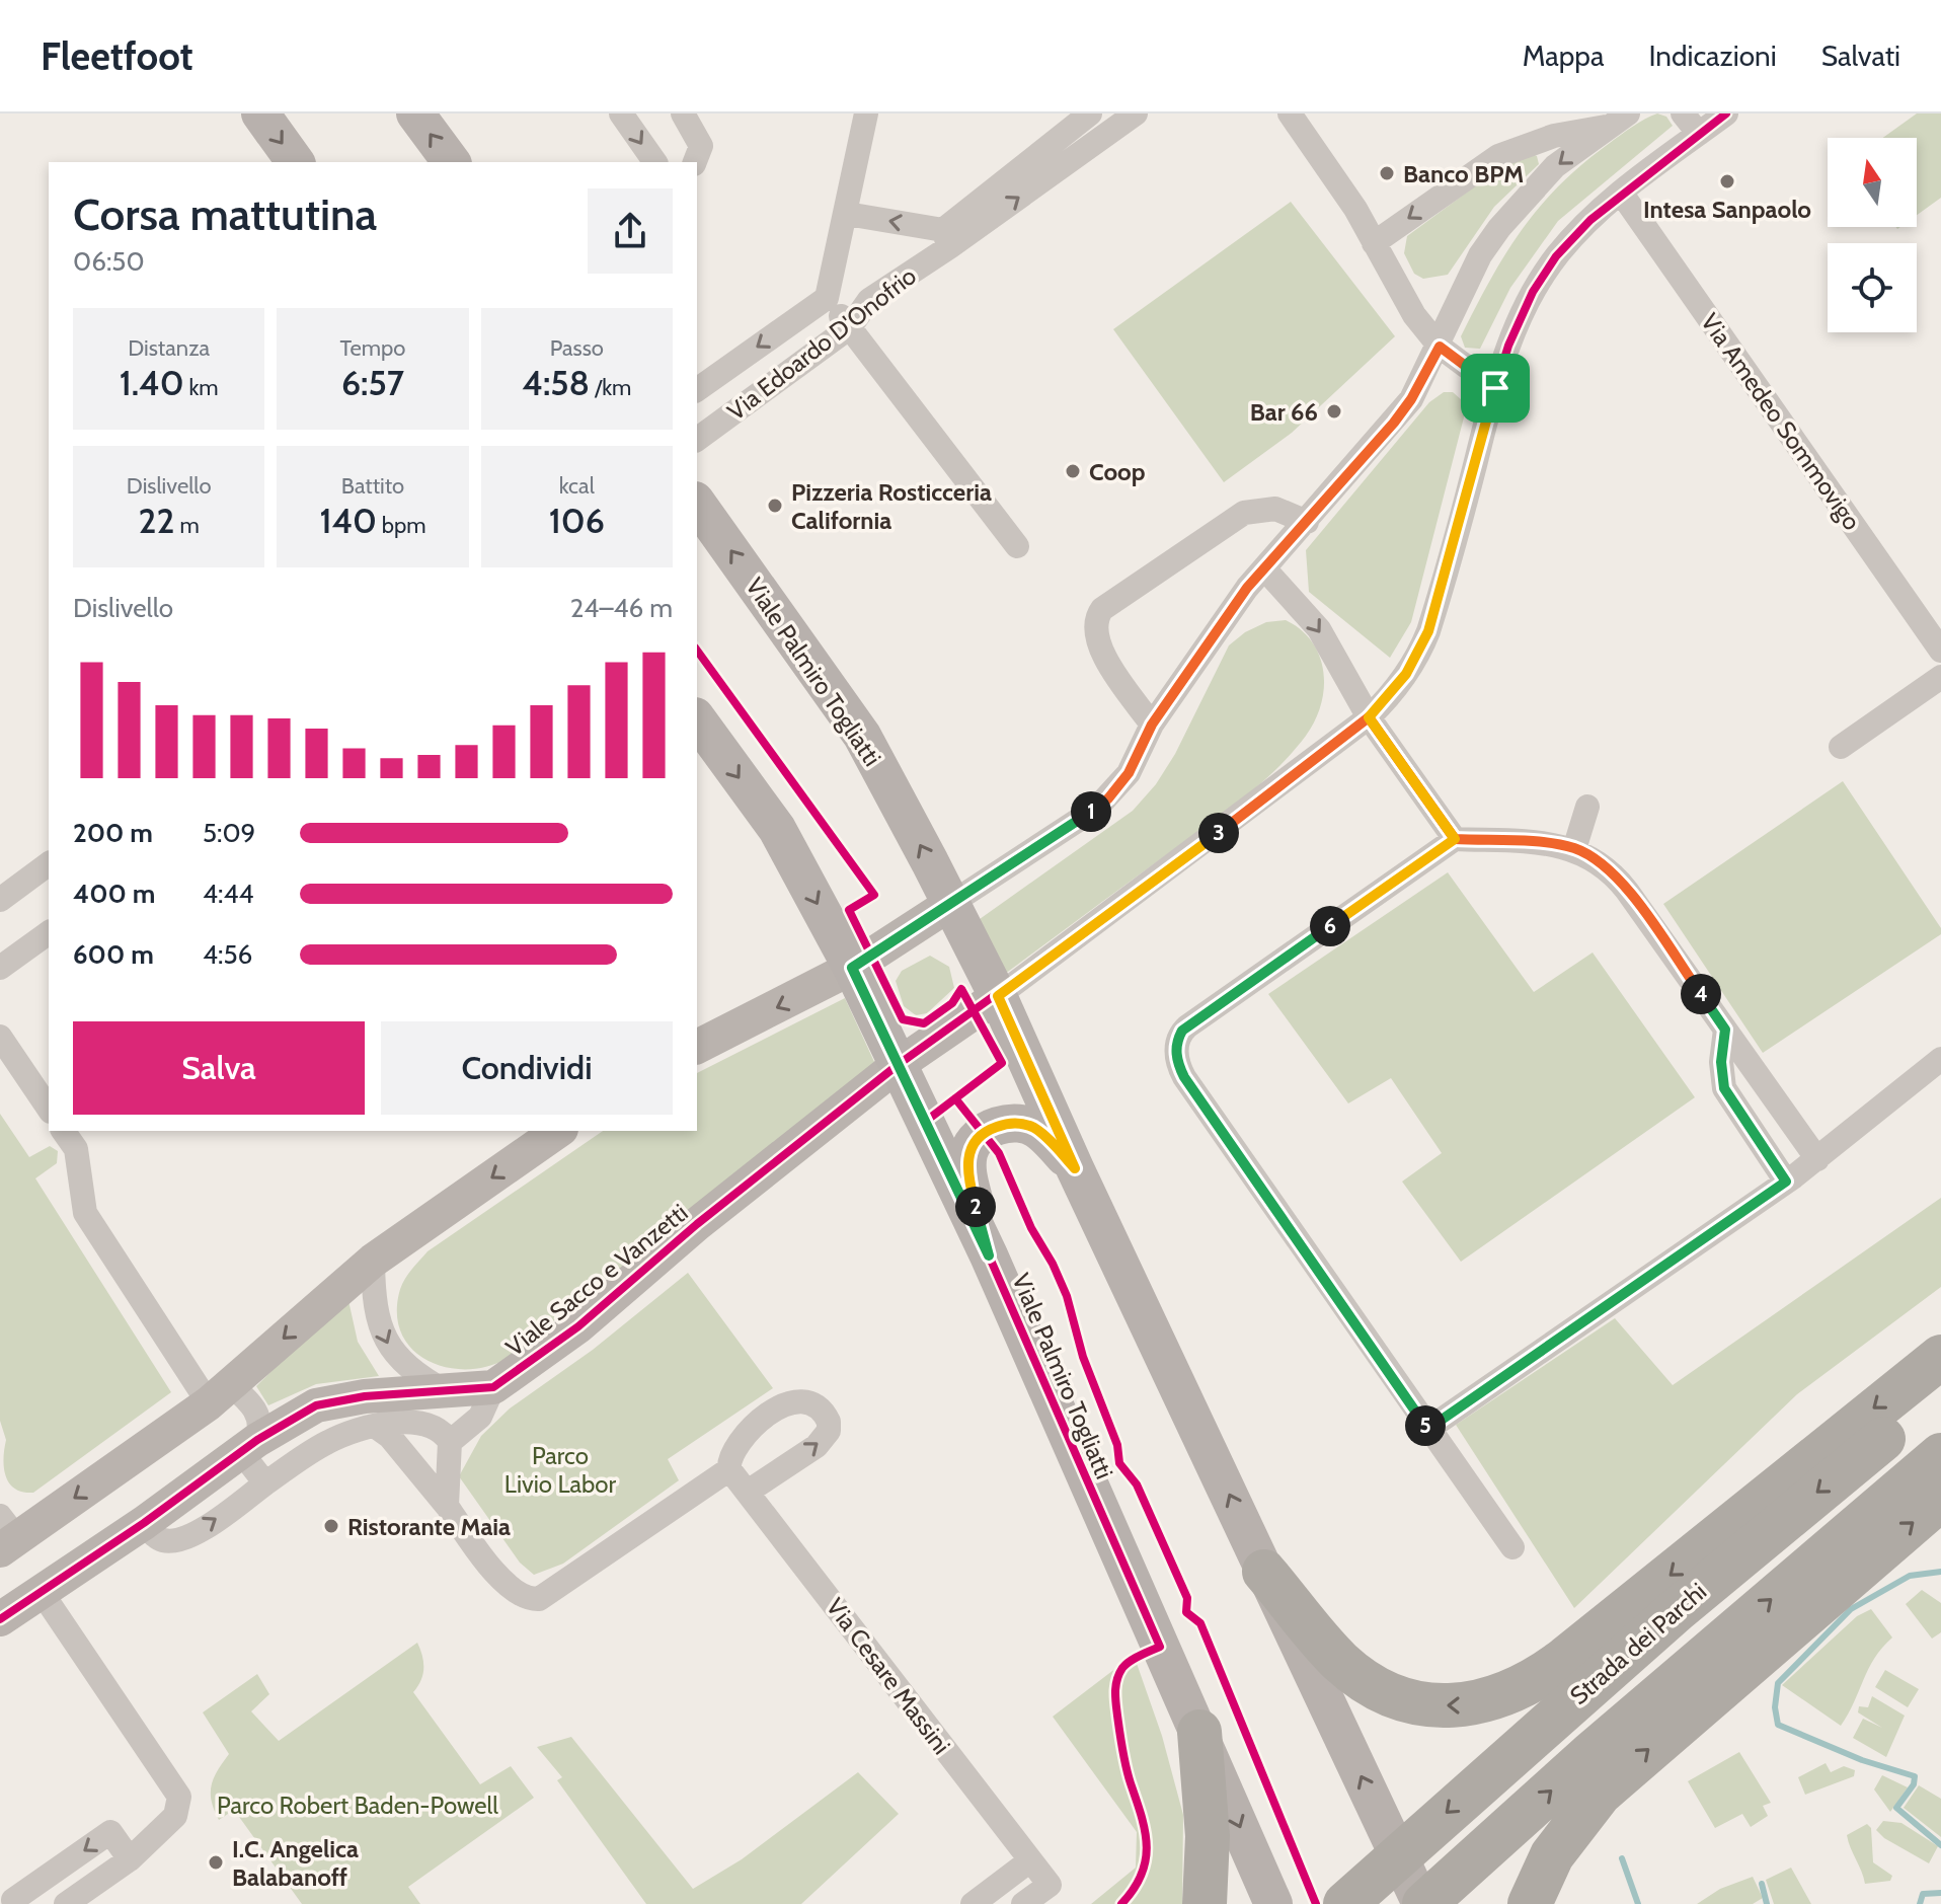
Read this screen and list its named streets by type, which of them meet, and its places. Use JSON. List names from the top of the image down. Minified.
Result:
{"streets":{"highway":["Strada dei Parchi"],"main road":["Viale Palmiro Togliatti"],"street":["Via Edoardo D'Onofrio","Via Amedeo Sommovigo","Viale Sacco e Vanzetti","Via Cesare Massini"]},"crossings":[["Viale Palmiro Togliatti","Viale Sacco e Vanzetti"]],"parks":["Parco Livio Labor","Parco Robert Baden-Powell"],"places":["Banco BPM","Intesa Sanpaolo","Bar 66","Coop","Pizzeria Rosticceria California","Ristorante Maia","I.C. Angelica Balabanoff"],"north":"top","page":{"header":"Fleetfoot","nav":["Mappa","Indicazioni","Salvati"],"heading":["Corsa mattutina","06:50"],"stats":[["Distanza","1.40 km"],["Tempo","6:57"],["Passo","4:58 /km"],["Dislivello","22 m"],["Battito","140 bpm"],["kcal","106"]],"chart":["Dislivello","24–46 m"],"pins":["1","3","6","4","2","5"],"list":[{"name":"200 m","note":"5:09"},{"name":"400 m","note":"4:44"},{"name":"600 m","note":"4:56"}],"buttons":["Salva","Condividi"]}}
